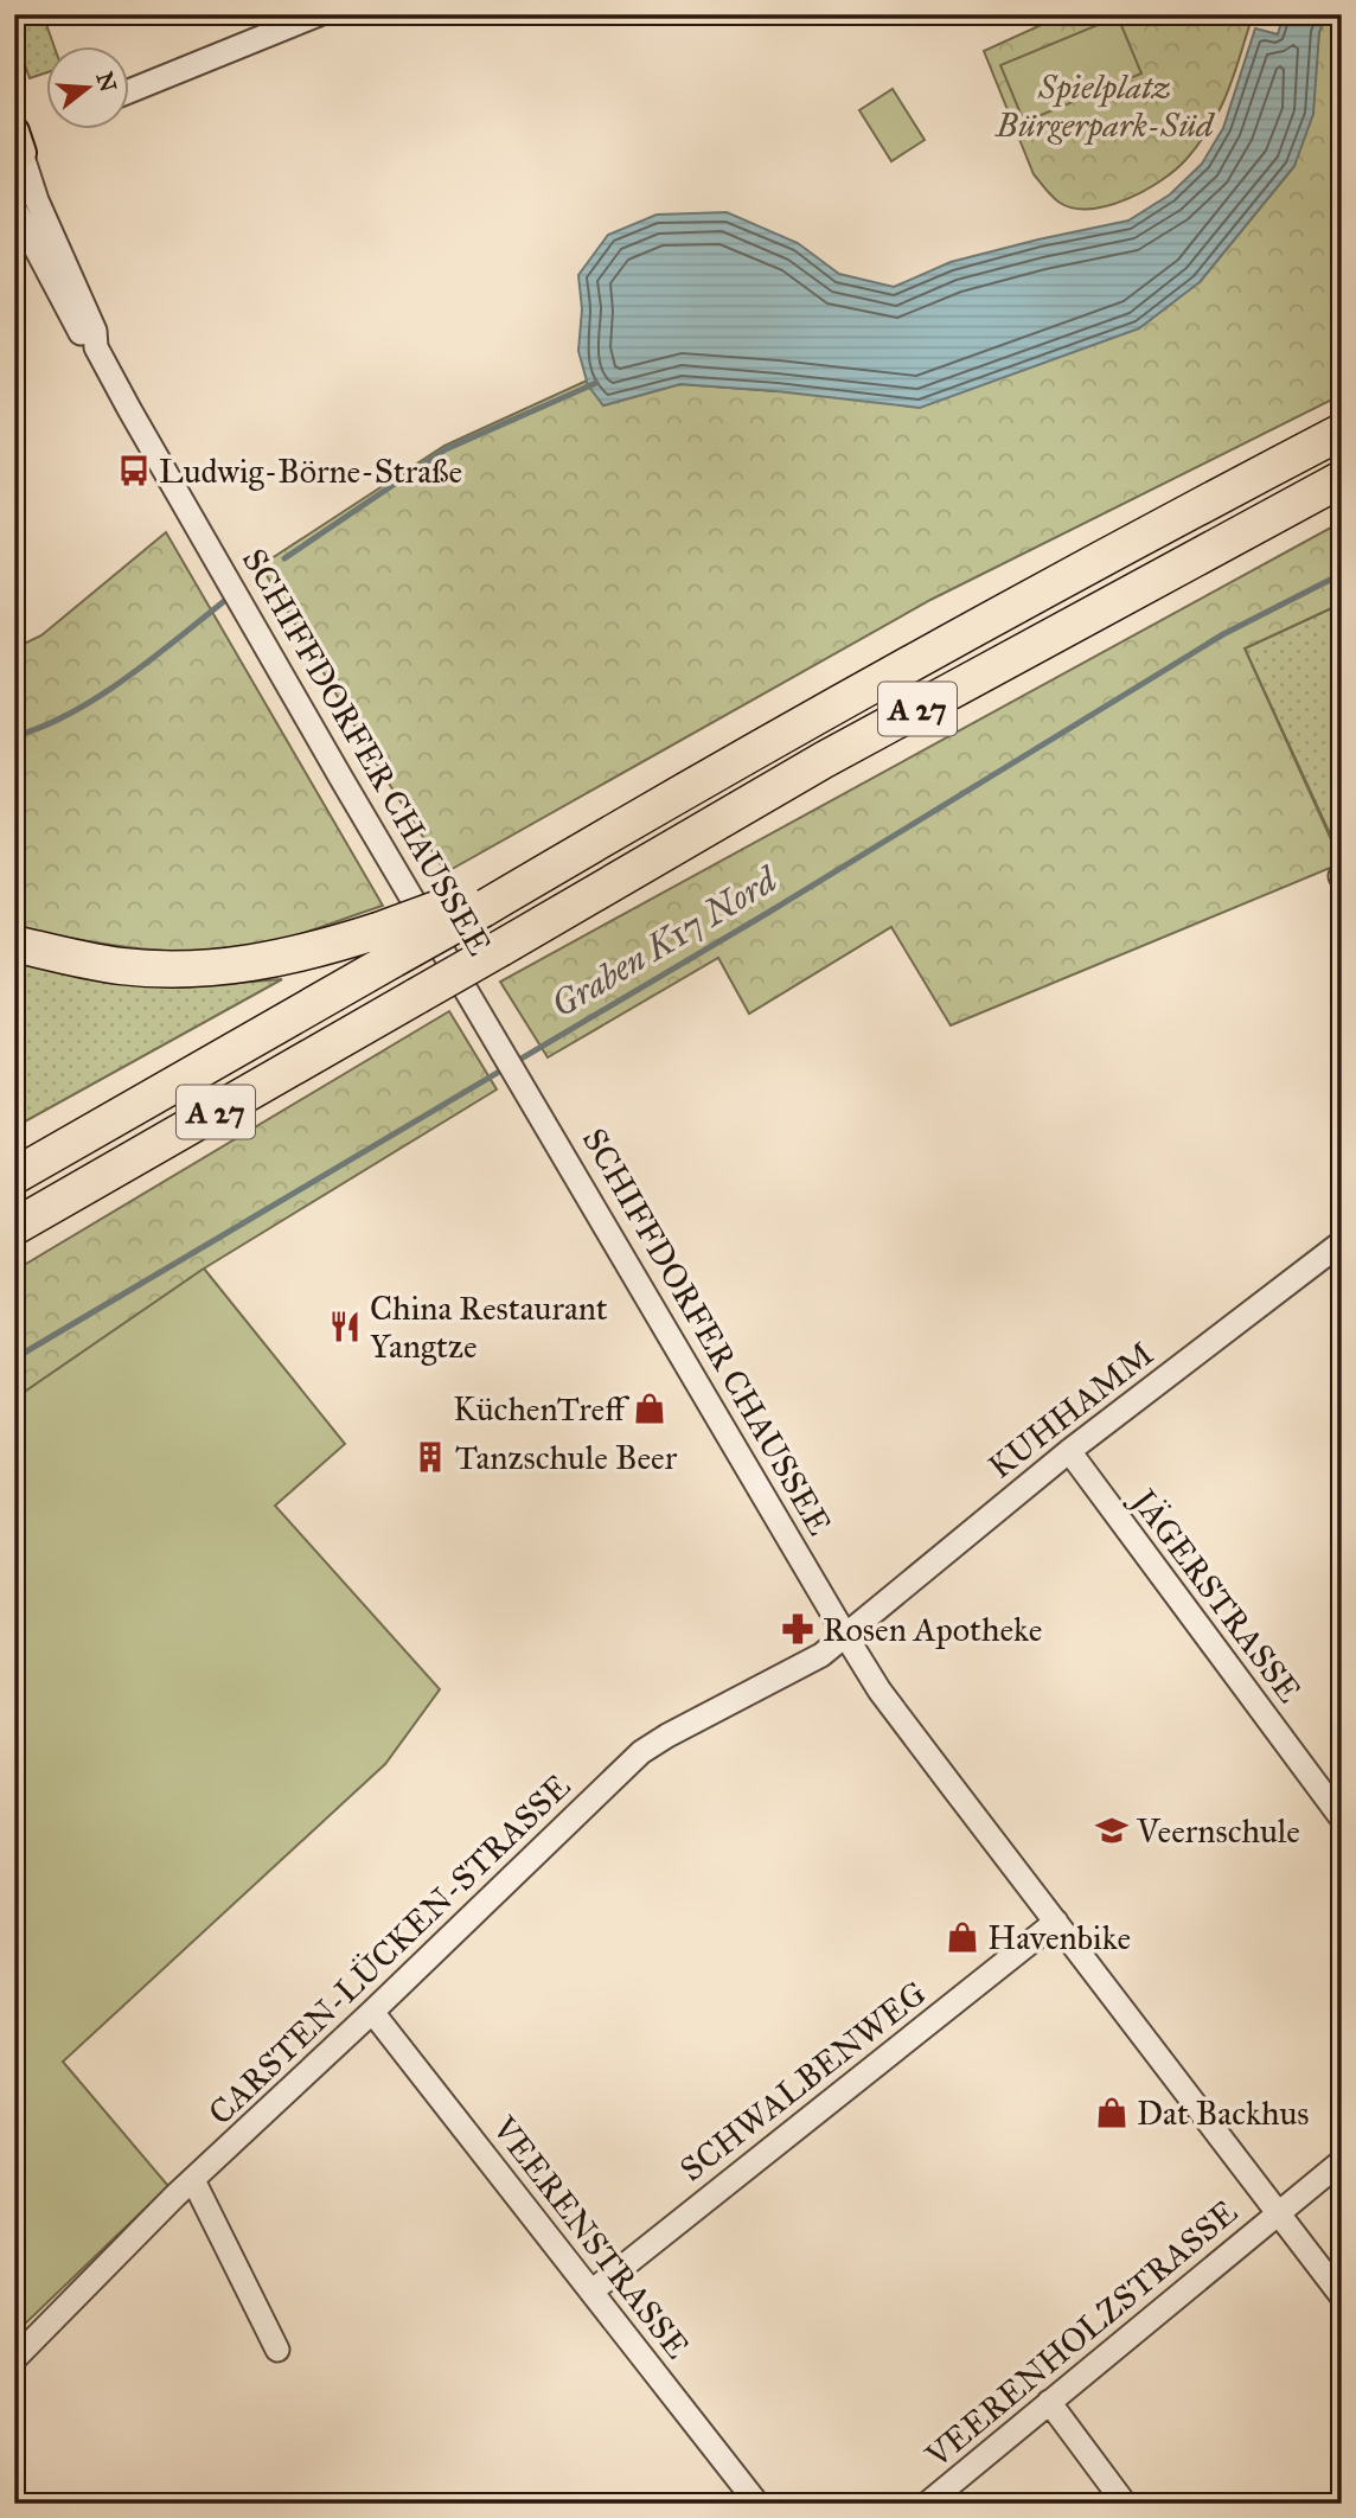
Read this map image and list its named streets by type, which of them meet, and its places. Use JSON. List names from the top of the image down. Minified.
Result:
{"streets":{"highway":["A 27"],"street":["SCHIFFDORFER CHAUSSEE","KUHHAMM","JÄGERSTRASSE","CARSTEN-LÜCKEN-STRASSE","SCHWALBENWEG","VEERENSTRASSE","VEERENHOLZSTRASSE"]},"crossings":[["SCHIFFDORFER CHAUSSEE","KUHHAMM"],["SCHIFFDORFER CHAUSSEE","CARSTEN-LÜCKEN-STRASSE"],["SCHIFFDORFER CHAUSSEE","SCHWALBENWEG"],["SCHIFFDORFER CHAUSSEE","VEERENHOLZSTRASSE"],["KUHHAMM","JÄGERSTRASSE"],["KUHHAMM","CARSTEN-LÜCKEN-STRASSE"],["CARSTEN-LÜCKEN-STRASSE","VEERENSTRASSE"],["SCHWALBENWEG","VEERENSTRASSE"]],"water":["Graben K17 Nord"],"parks":["Spielplatz Bürgerpark-Süd"],"places":{"bus stop":["Ludwig-Börne-Straße"],"restaurant":["China Restaurant Yangtze"],"shop":["KüchenTreff","Havenbike","Dat Backhus"],"building":["Tanzschule Beer"],"pharmacy":["Rosen Apotheke"],"school or university":["Veernschule"]},"north":"right"}
